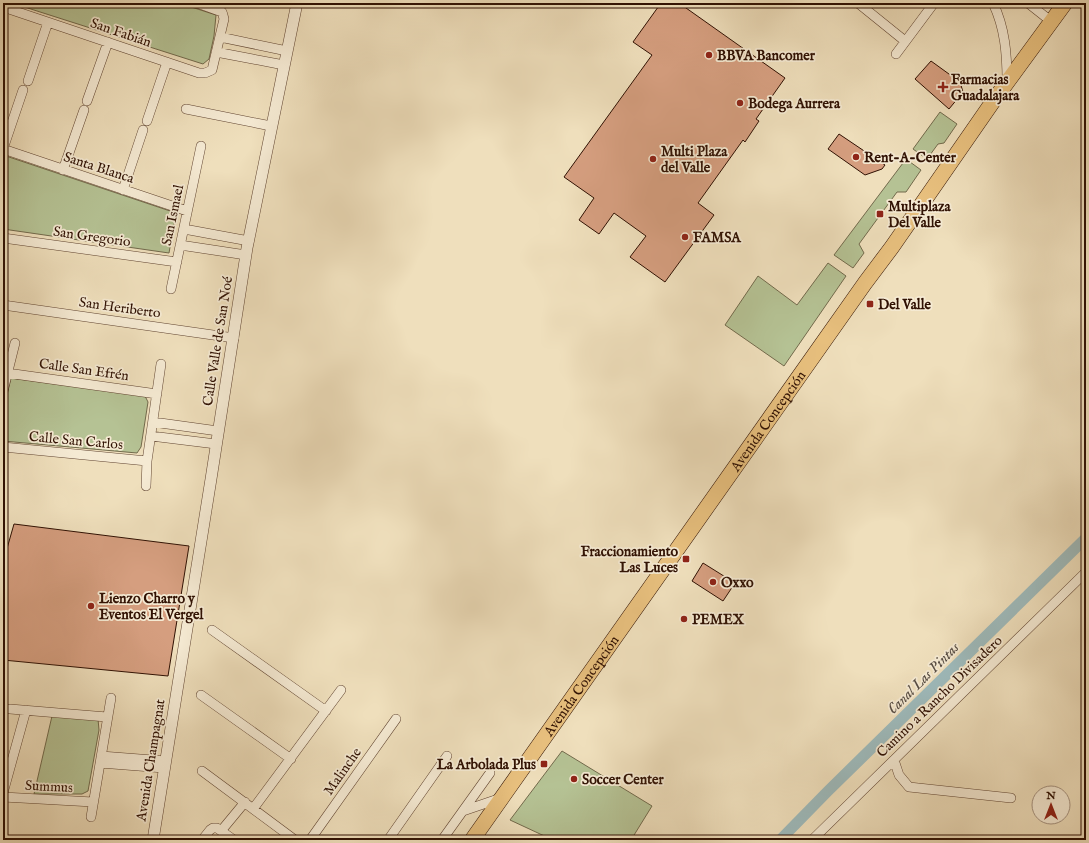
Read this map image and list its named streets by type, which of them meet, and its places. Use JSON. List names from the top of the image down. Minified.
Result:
{"streets":{"main road":["Avenida Concepción"],"street":["San Fabián","Santa Blanca","San Ismael","San Gregorio","San Heriberto","Calle Valle de San Noé","Calle San Efrén","Calle San Carlos","Camino a Rancho Divisadero","Avenida Champagnat","Malinche","Summus"]},"crossings":[["Santa Blanca","San Ismael"],["San Ismael","San Gregorio"],["San Heriberto","Calle Valle de San Noé"],["Calle Valle de San Noé","Avenida Champagnat"]],"water":["Canal Las Pintas"],"places":{"other":["BBVA Bancomer","Bodega Aurrera","Rent-A-Center","Multi Plaza del Valle","FAMSA","Oxxo","Lienzo Charro y Eventos El Vergel","PEMEX","Soccer Center"],"health":["Farmacias Guadalajara"],"transit":["Multiplaza Del Valle","Del Valle","Fraccionamiento Las Luces","La Arbolada Plus"]},"north":"top"}
